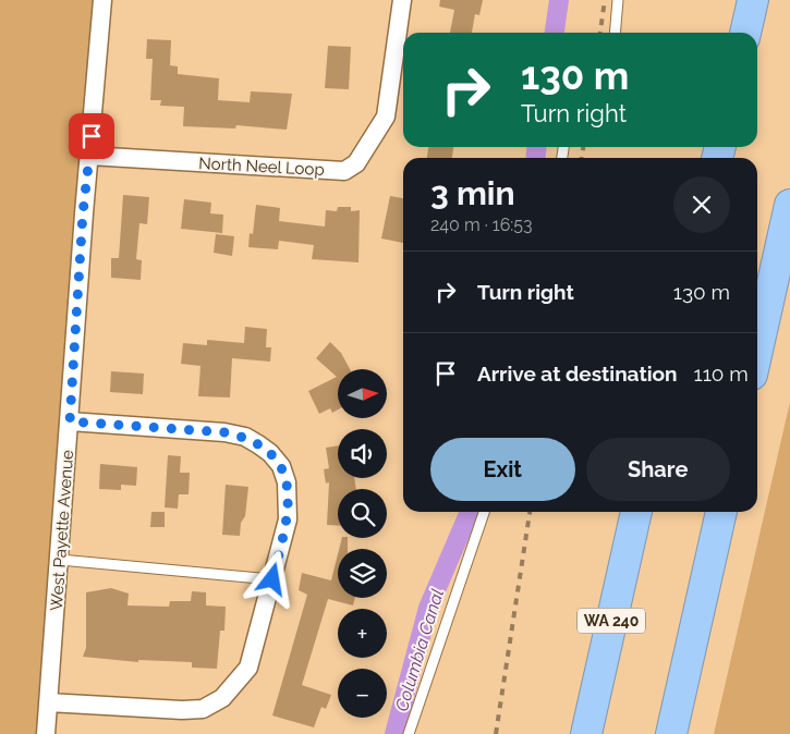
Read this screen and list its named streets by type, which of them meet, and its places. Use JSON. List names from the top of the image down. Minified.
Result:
{"streets":{"highway":["WA 240"],"street":["North Neel Loop","West Payette Avenue"]},"crossings":[["North Neel Loop","West Payette Avenue"]],"water":["Columbia Canal"],"north":"right","page":{"turn":["130 m","Turn right"],"heading":["3 min","240 m · 16:53"],"list":[{"name":"Turn right","value":"130 m"},{"name":"Arrive at destination","value":"110 m"}],"map_buttons":["+","−"],"buttons":["Exit","Share"]}}
